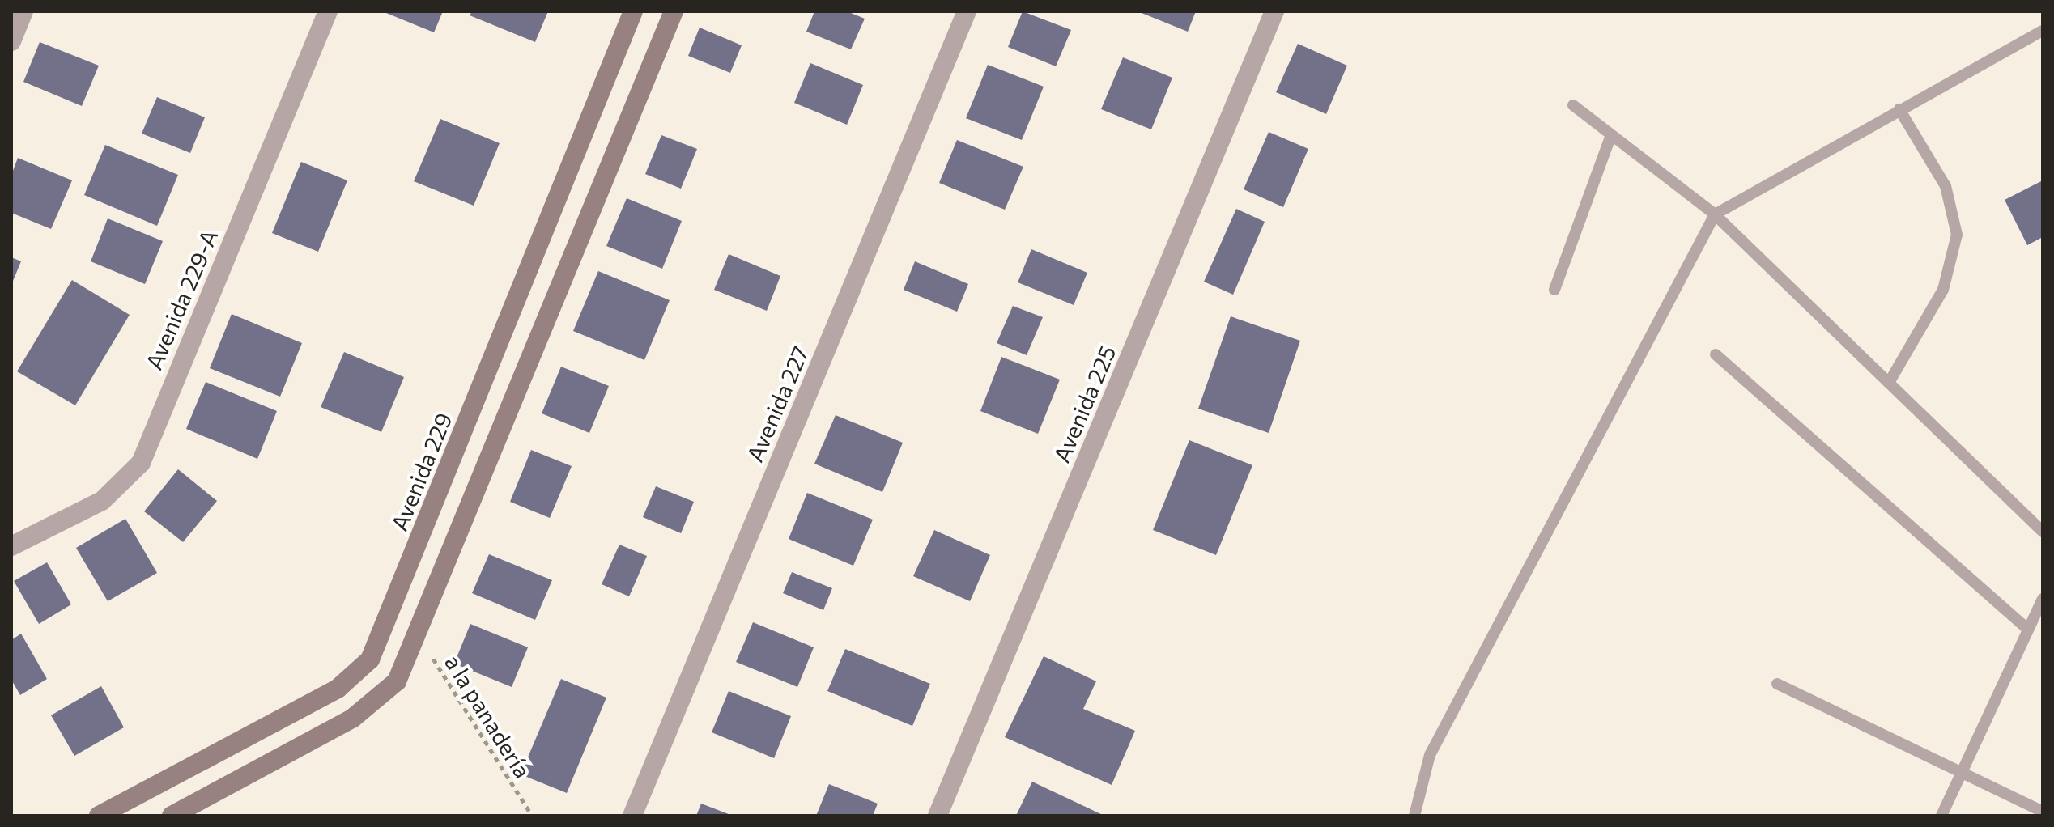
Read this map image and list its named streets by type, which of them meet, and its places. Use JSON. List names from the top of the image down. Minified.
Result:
{"streets":{"street":["Avenida 229-A","Avenida 227","Avenida 225","Avenida 229"],"path":["a la panadería"]}}
